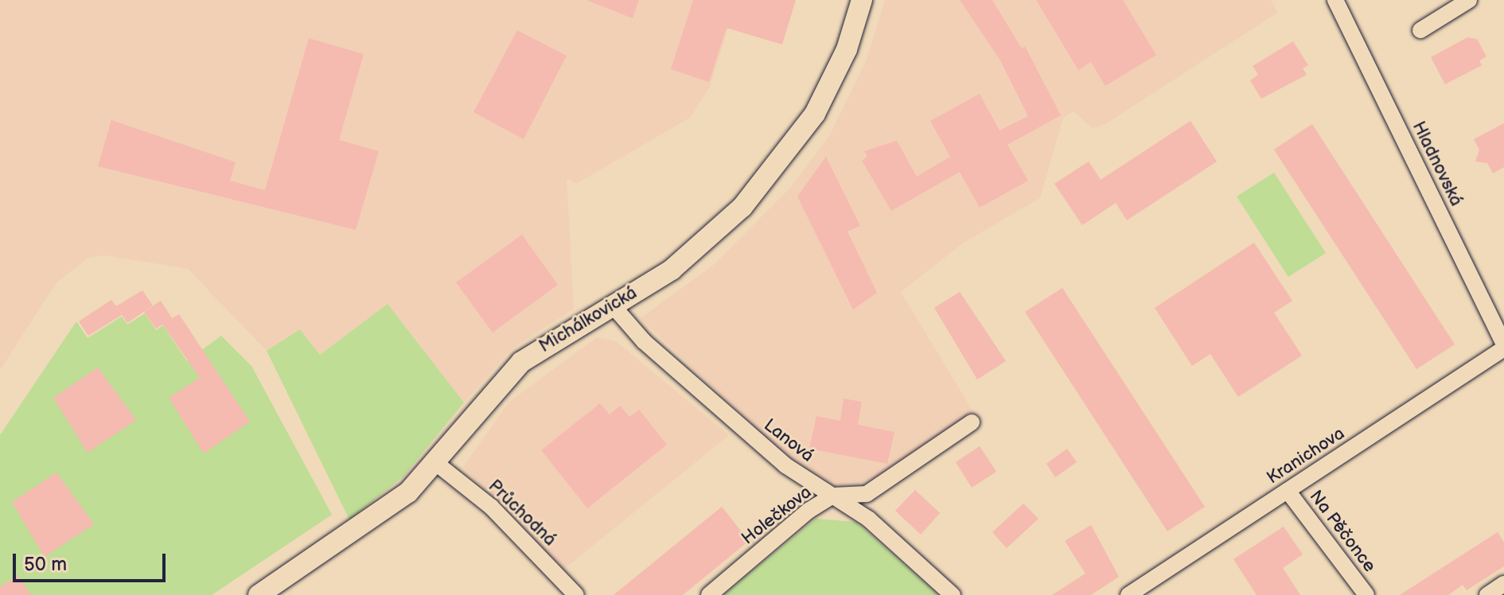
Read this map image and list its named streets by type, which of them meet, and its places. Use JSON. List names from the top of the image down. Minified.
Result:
{"streets":{"street":["Hladnovská","Michálkovická","Lanová","Kranichova","Průchodná","Holečkova","Na Pěčonce"]},"crossings":[["Hladnovská","Kranichova"],["Michálkovická","Lanová"],["Michálkovická","Průchodná"],["Lanová","Holečkova"],["Kranichova","Na Pěčonce"]],"scale_bar":"50 m"}
